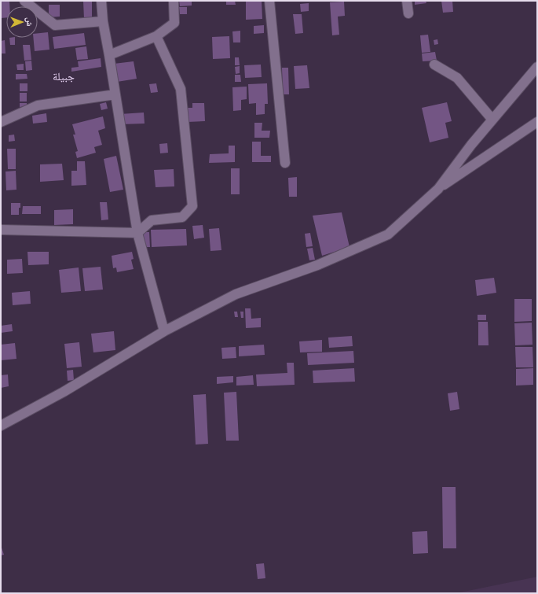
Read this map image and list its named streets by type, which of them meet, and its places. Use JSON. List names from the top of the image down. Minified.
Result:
{"districts":["جبيلة"],"north":"right"}
